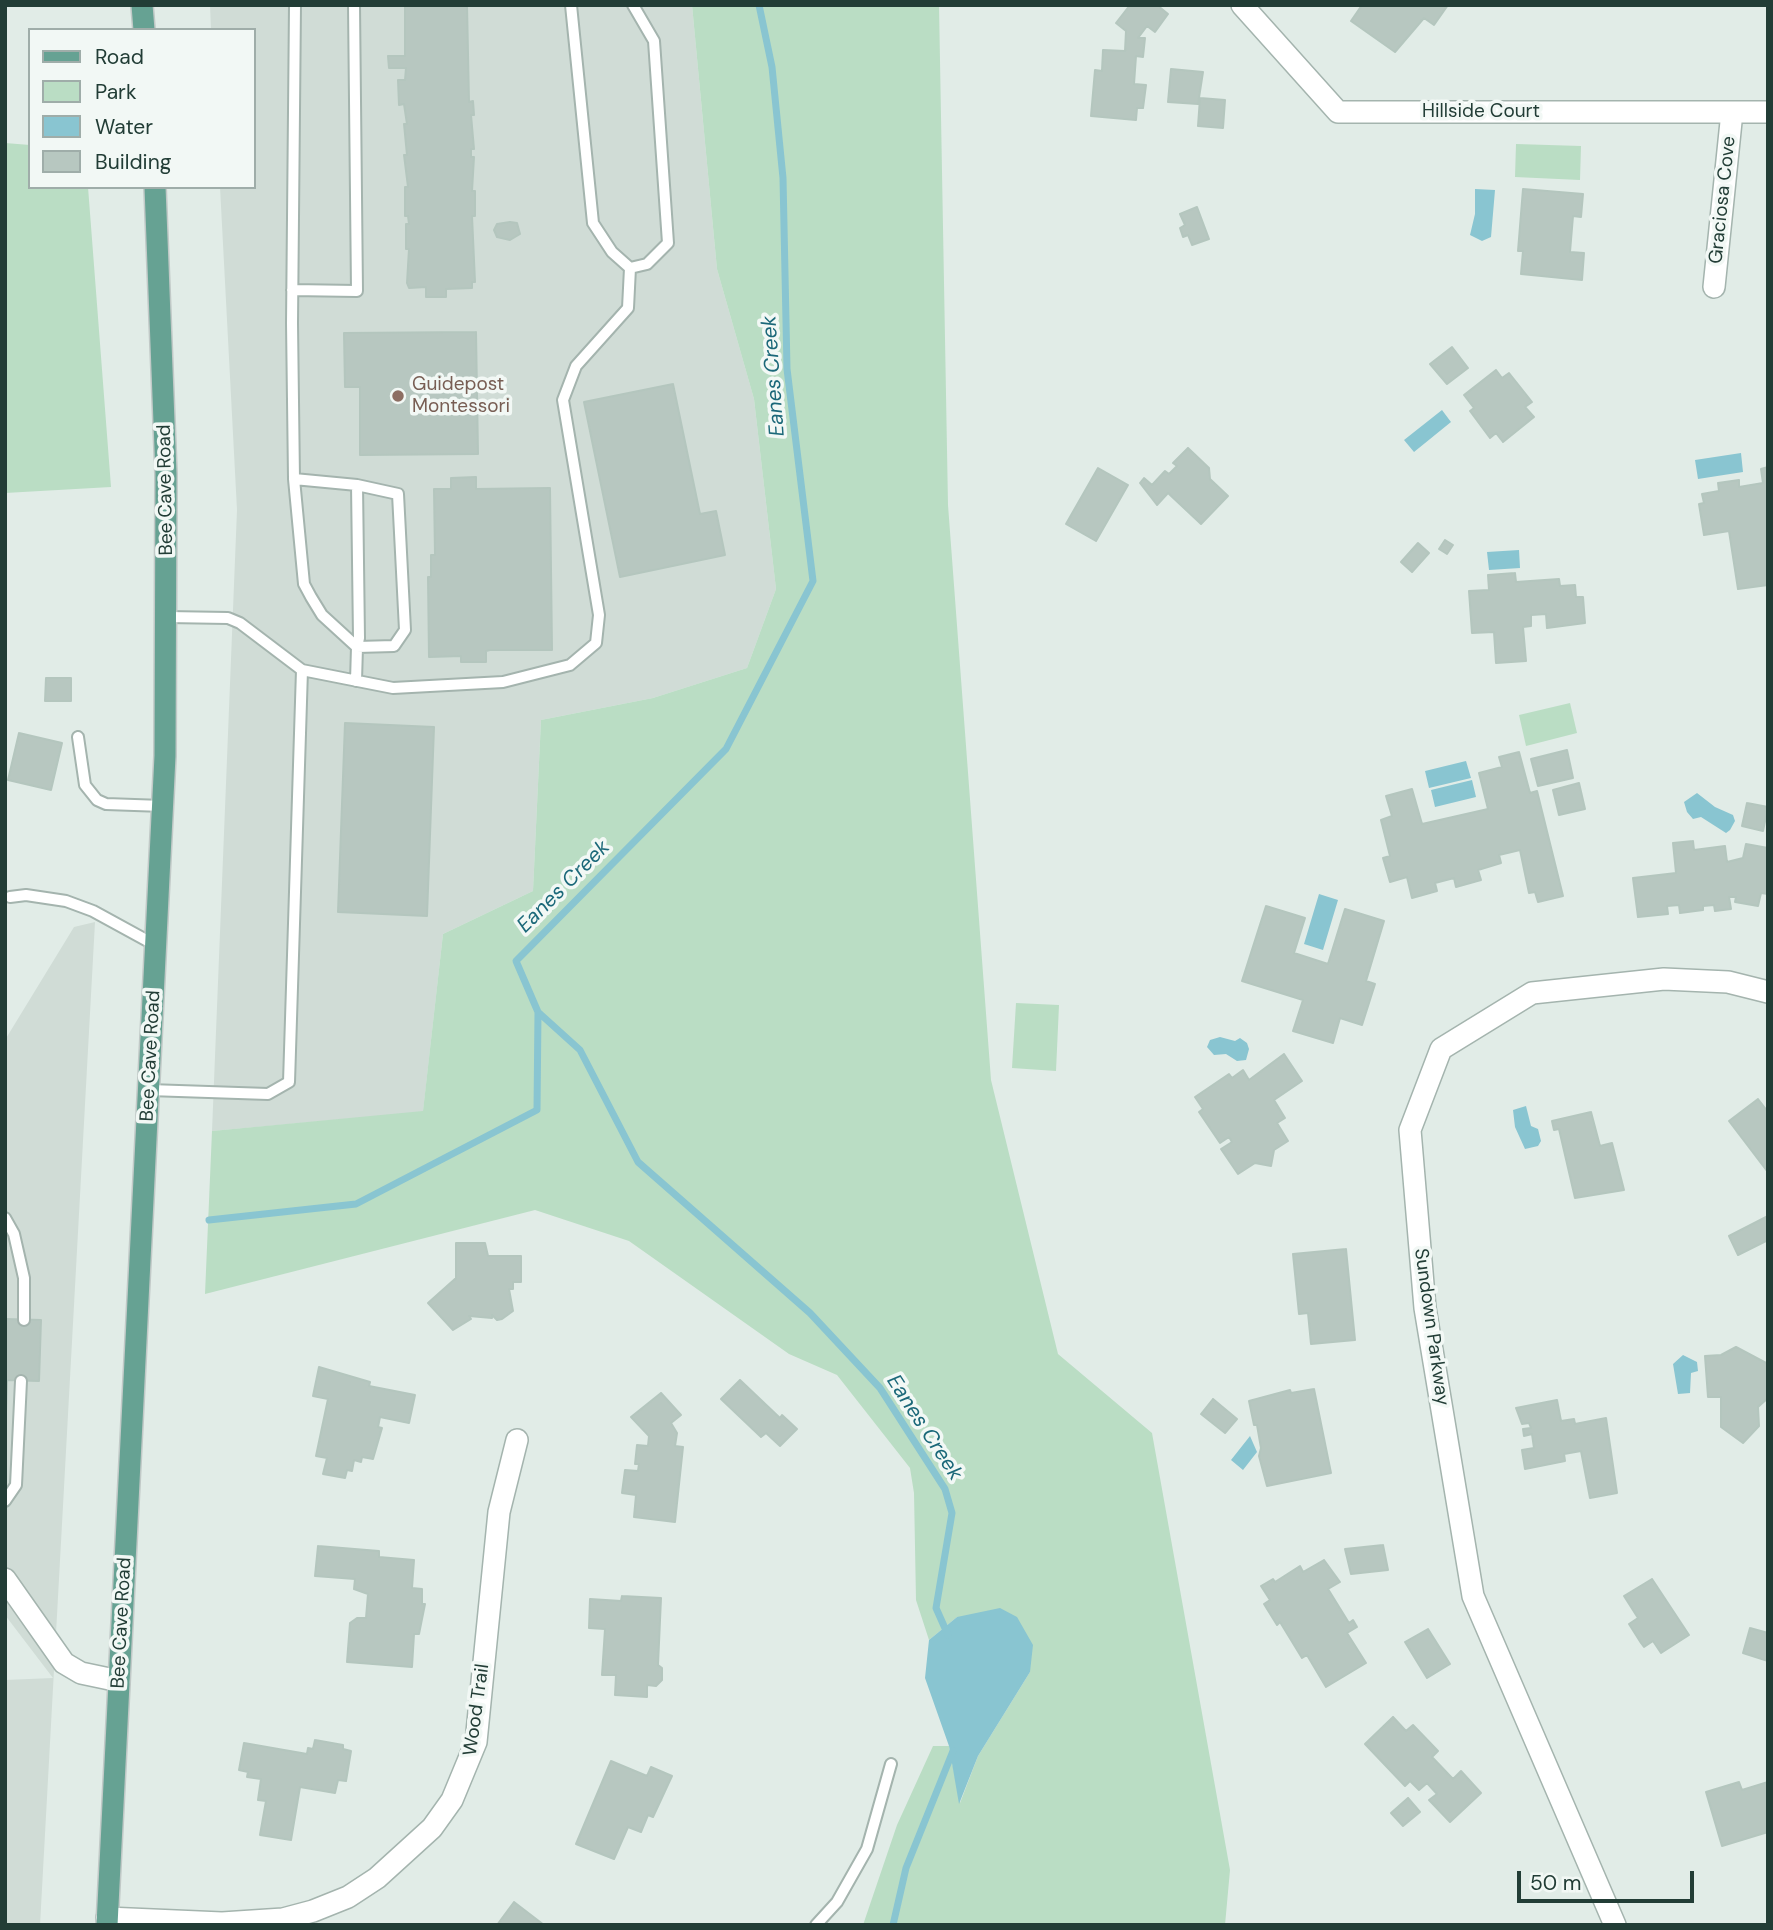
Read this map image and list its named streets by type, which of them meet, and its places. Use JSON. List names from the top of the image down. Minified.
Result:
{"streets":{"main road":["Bee Cave Road"],"street":["Hillside Court","Graciosa Cove","Sundown Parkway","Wood Trail"]},"crossings":[["Hillside Court","Graciosa Cove"],["Bee Cave Road","Wood Trail"]],"water":["Eanes Creek"],"places":["Guidepost Montessori"],"legend":["Road","Park","Water","Building"],"scale_bar":"50 m"}
